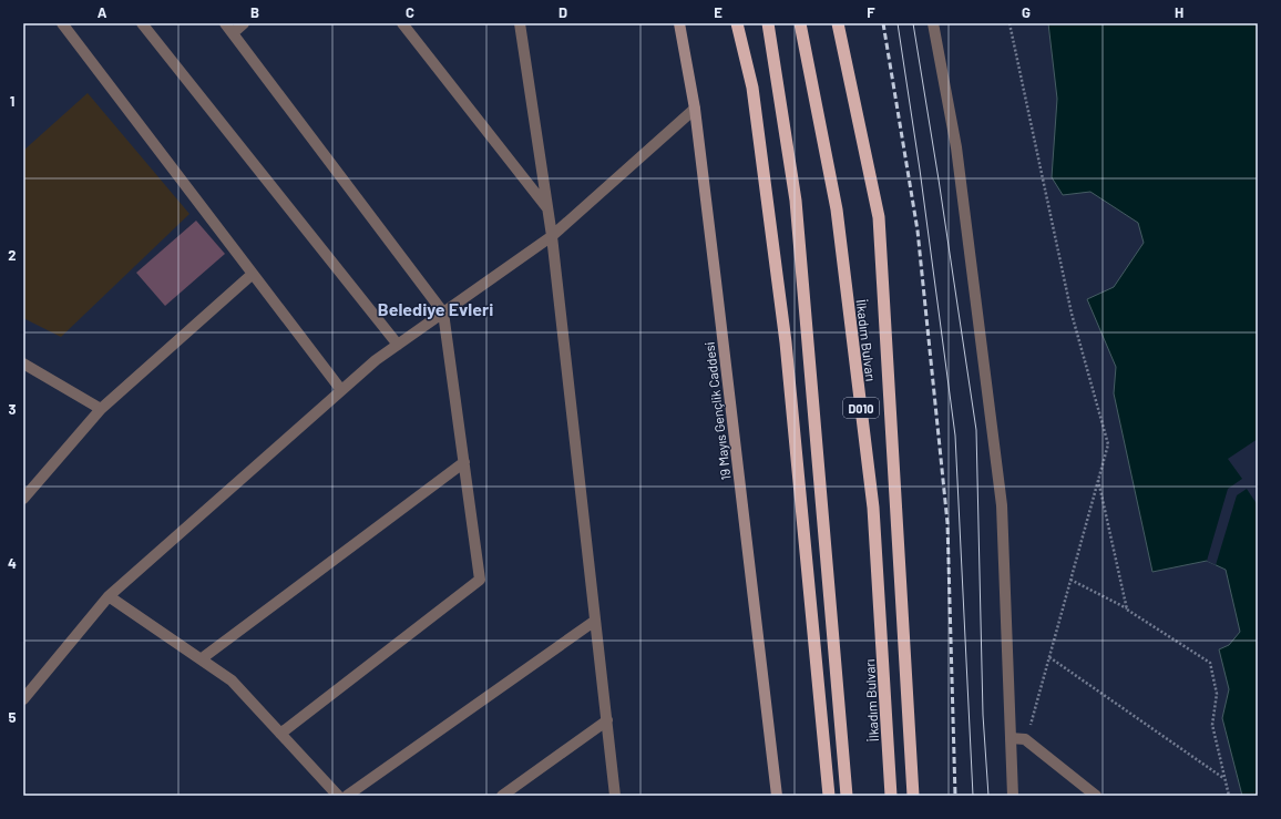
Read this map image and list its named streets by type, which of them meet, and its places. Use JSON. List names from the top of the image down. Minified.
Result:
{"streets":{"highway":["İlkadım Bulvarı","D010"],"main road":["19 Mayıs Gençlik Caddesi"]},"districts":["Belediye Evleri"],"grid":{"columns":["A","B","C","D","E","F","G","H"],"rows":["1","2","3","4","5"]}}
